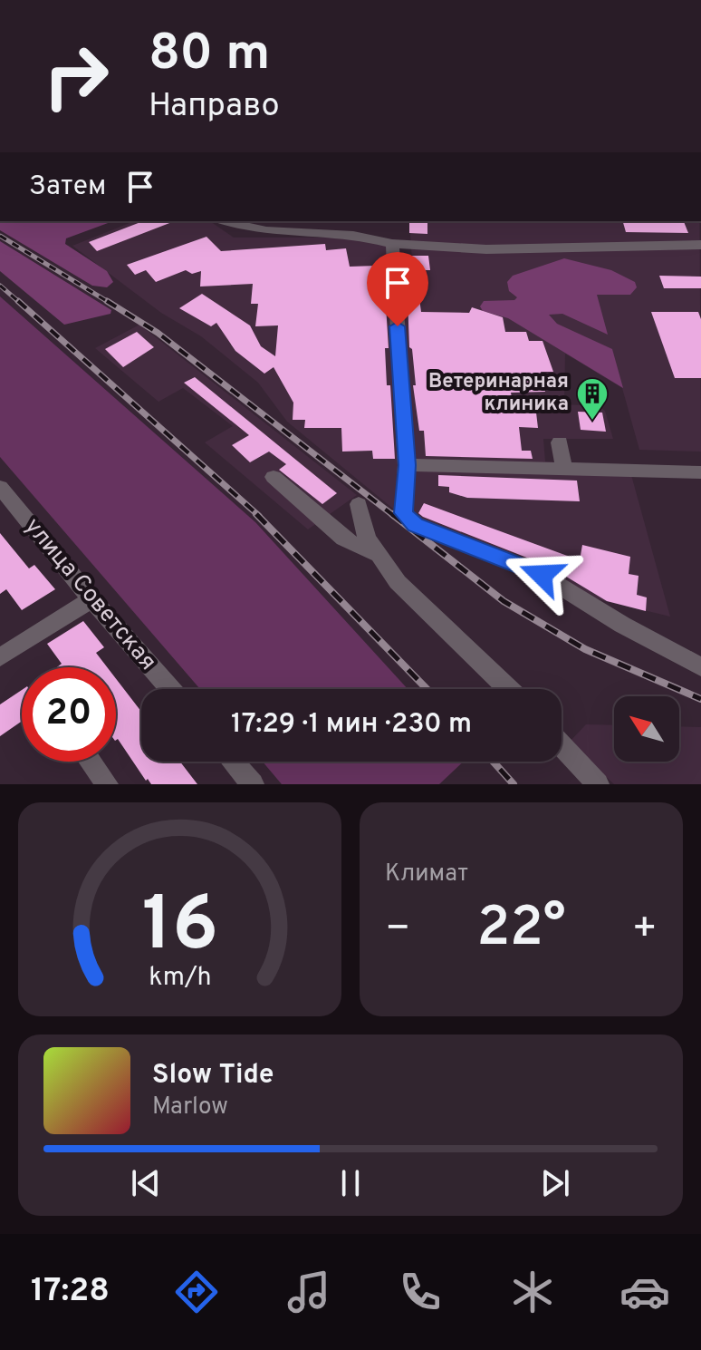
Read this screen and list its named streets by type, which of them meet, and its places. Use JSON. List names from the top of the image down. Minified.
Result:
{"streets":{"street":["улица Советская"]},"places":{"building":["Ветеринарная клиника"]},"north":"top left","page":{"turn":["80 m","Направо"],"then":"Затем","limit":"20","trip":"17:29 · 1 мин · 230 m","tile":"Климат","heat":["−","22°","+"],"song":["Slow Tide","Marlow"],"tabs":"17:28","gauge":["16","km/h"]}}
